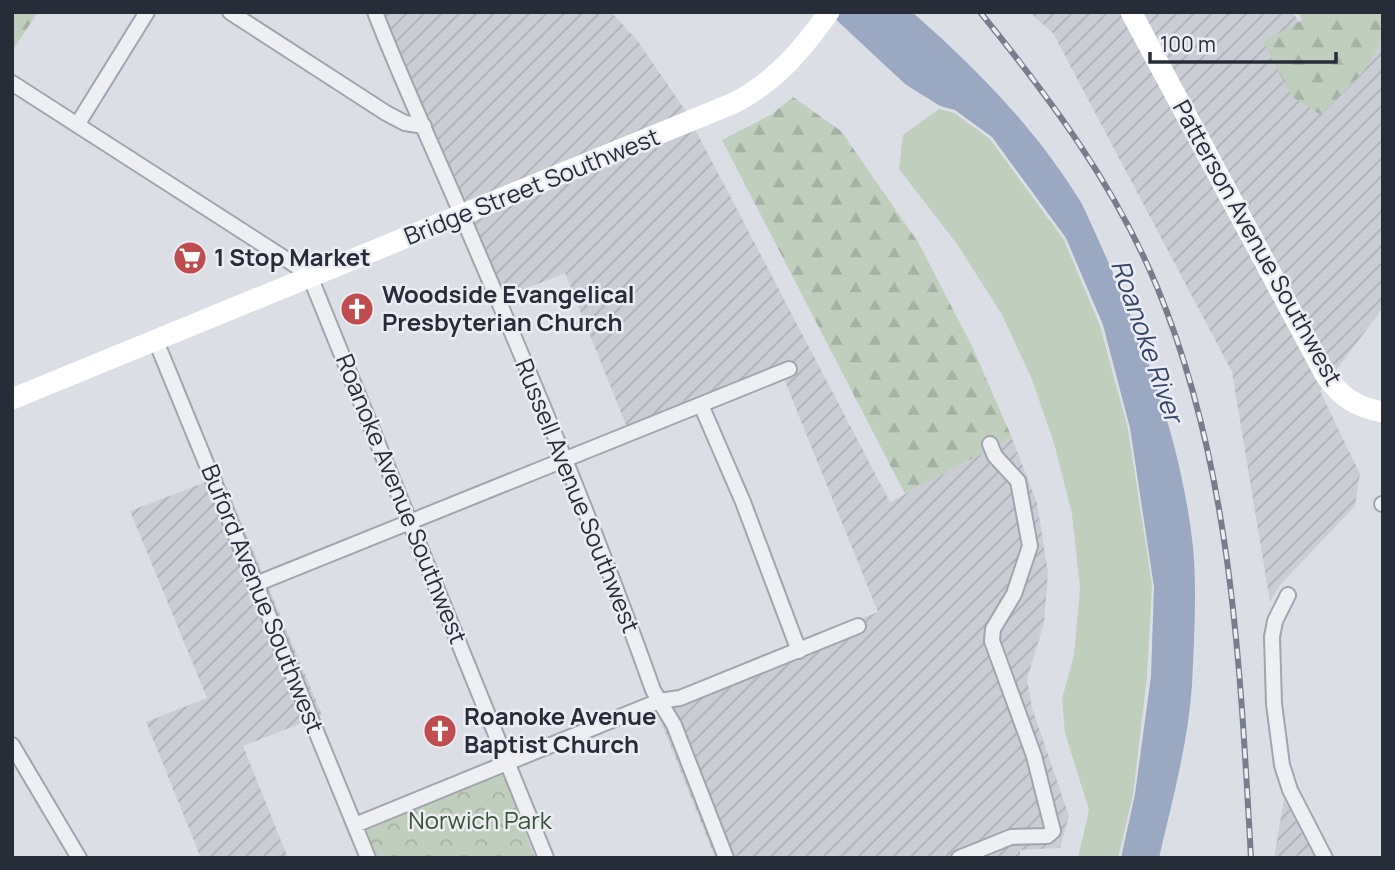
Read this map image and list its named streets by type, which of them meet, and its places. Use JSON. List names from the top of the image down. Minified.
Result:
{"streets":{"street":["Bridge Street Southwest","Patterson Avenue Southwest","Russell Avenue Southwest","Roanoke Avenue Southwest","Buford Avenue Southwest"]},"crossings":[["Bridge Street Southwest","Russell Avenue Southwest"],["Bridge Street Southwest","Roanoke Avenue Southwest"],["Bridge Street Southwest","Buford Avenue Southwest"]],"water":["Roanoke River"],"parks":["Norwich Park"],"places":{"supermarket":["1 Stop Market"],"church":["Woodside Evangelical Presbyterian Church","Roanoke Avenue Baptist Church"]},"scale_bar":"100 m"}
